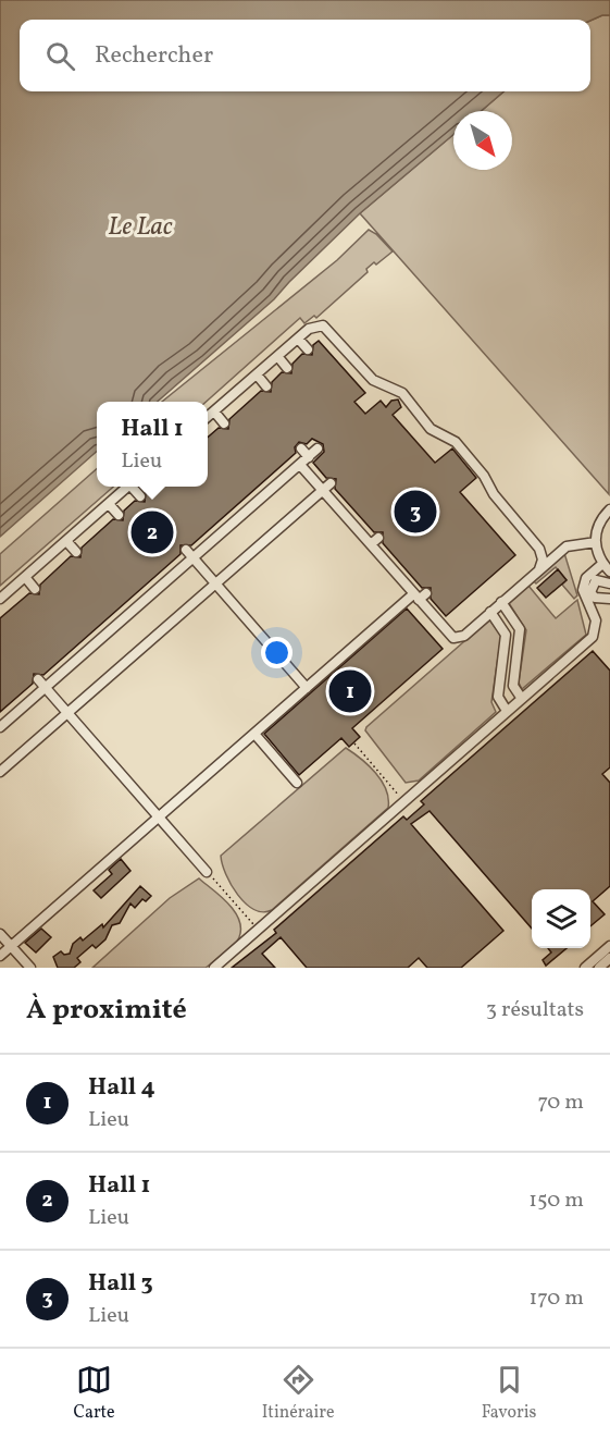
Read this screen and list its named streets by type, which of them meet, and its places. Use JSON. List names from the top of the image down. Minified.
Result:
{"water":["Le Lac"],"north":"bottom right","page":{"search":"Rechercher","popup":["Hall 1","Lieu"],"pins":["3","2","1"],"heading":["À proximité","3 résultats"],"list":[{"mark":"1","name":"Hall 4","note":"Lieu","value":"70 m"},{"mark":"2","name":"Hall 1","note":"Lieu","value":"150 m"},{"mark":"3","name":"Hall 3","note":"Lieu","value":"170 m"}],"nav":["Carte","Itinéraire","Favoris"]}}
